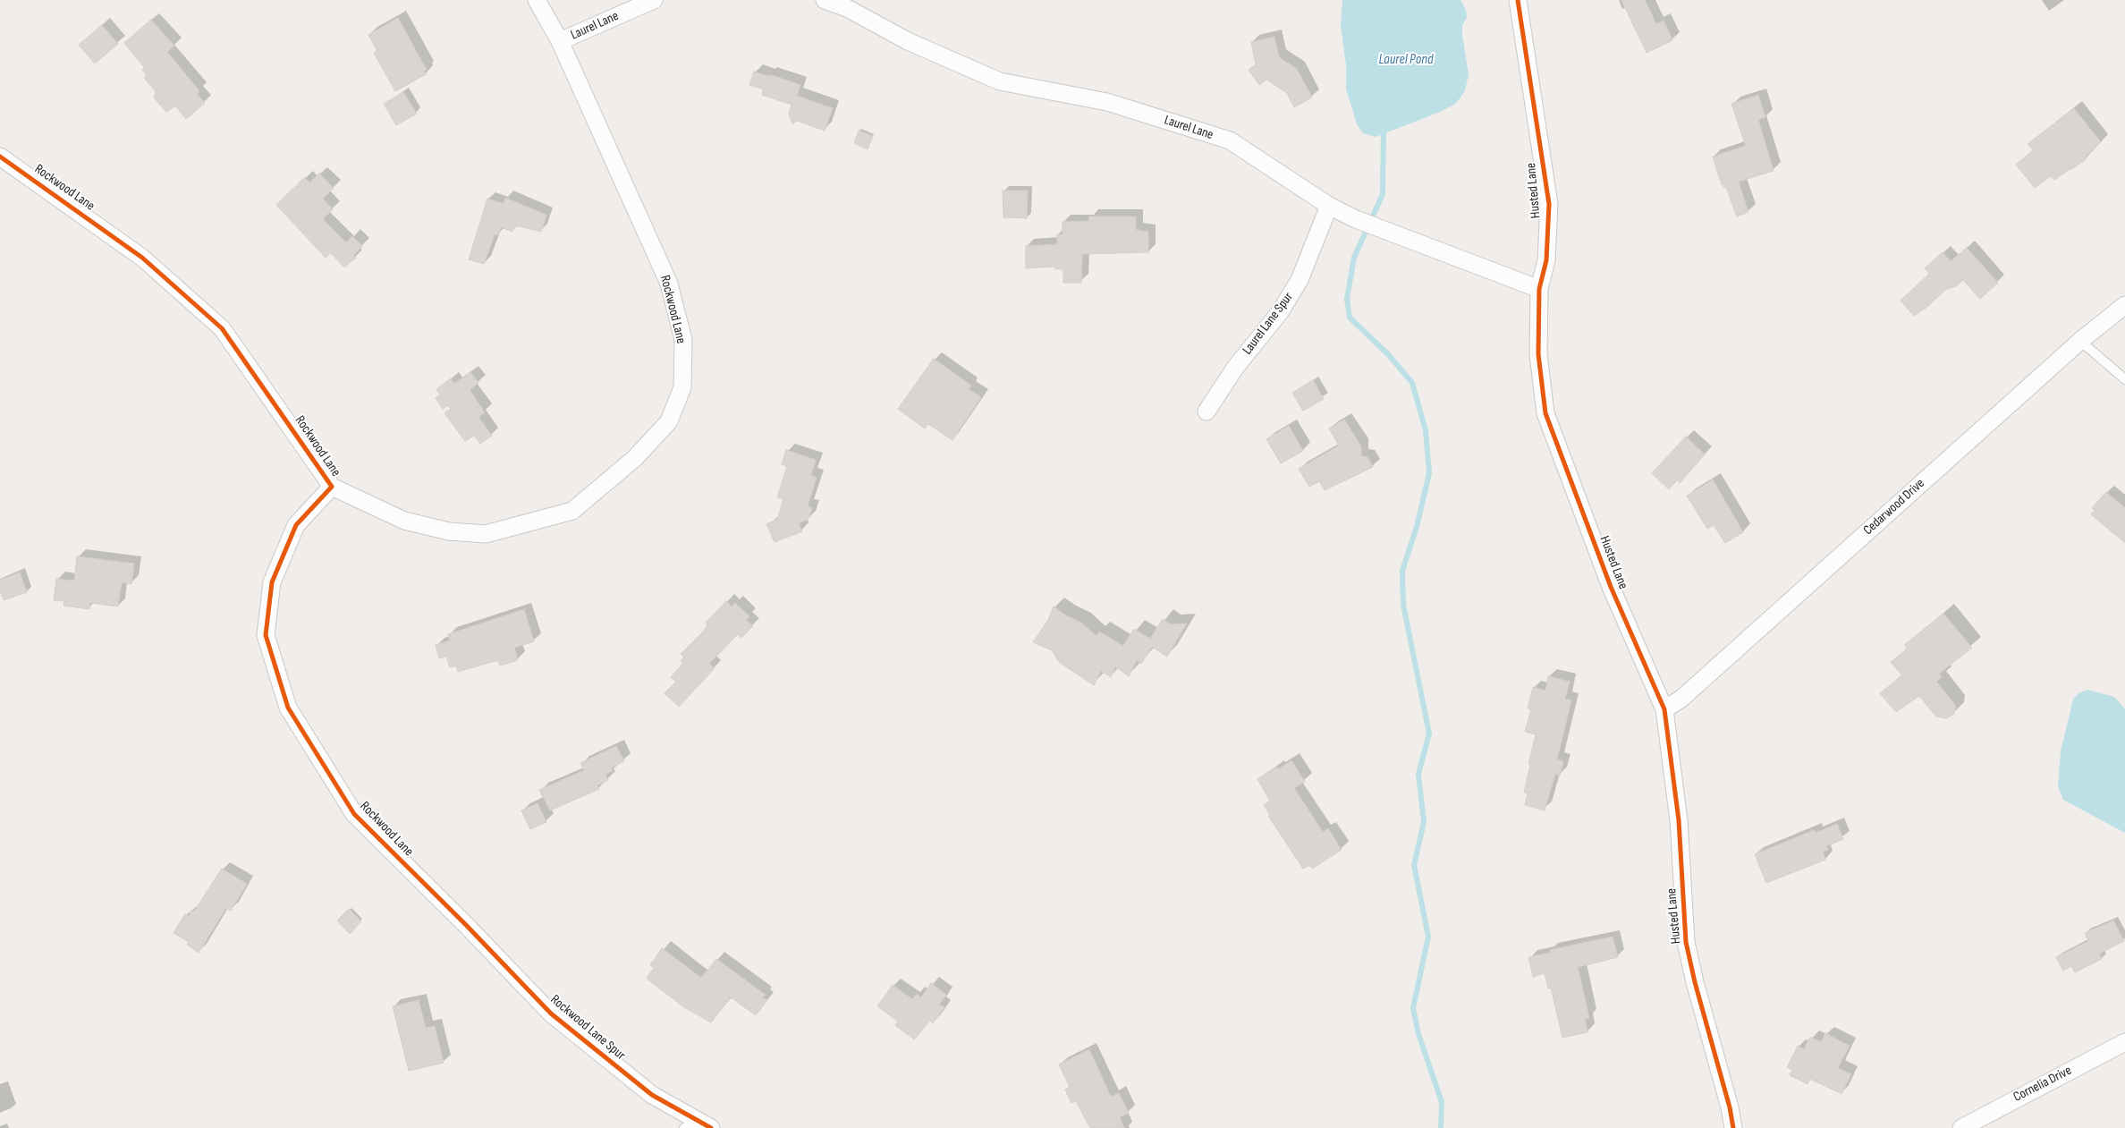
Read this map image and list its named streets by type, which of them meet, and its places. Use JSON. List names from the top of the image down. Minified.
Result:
{"streets":{"street":["Laurel Lane","Rockwood Lane","Husted Lane","Laurel Lane Spur","Cedarwood Drive","Rockwood Lane Spur","Cornelia Drive"]},"crossings":[["Laurel Lane","Rockwood Lane"],["Laurel Lane","Husted Lane"],["Laurel Lane","Laurel Lane Spur"],["Rockwood Lane","Rockwood Lane Spur"],["Husted Lane","Cedarwood Drive"]],"water":["Laurel Pond"]}
